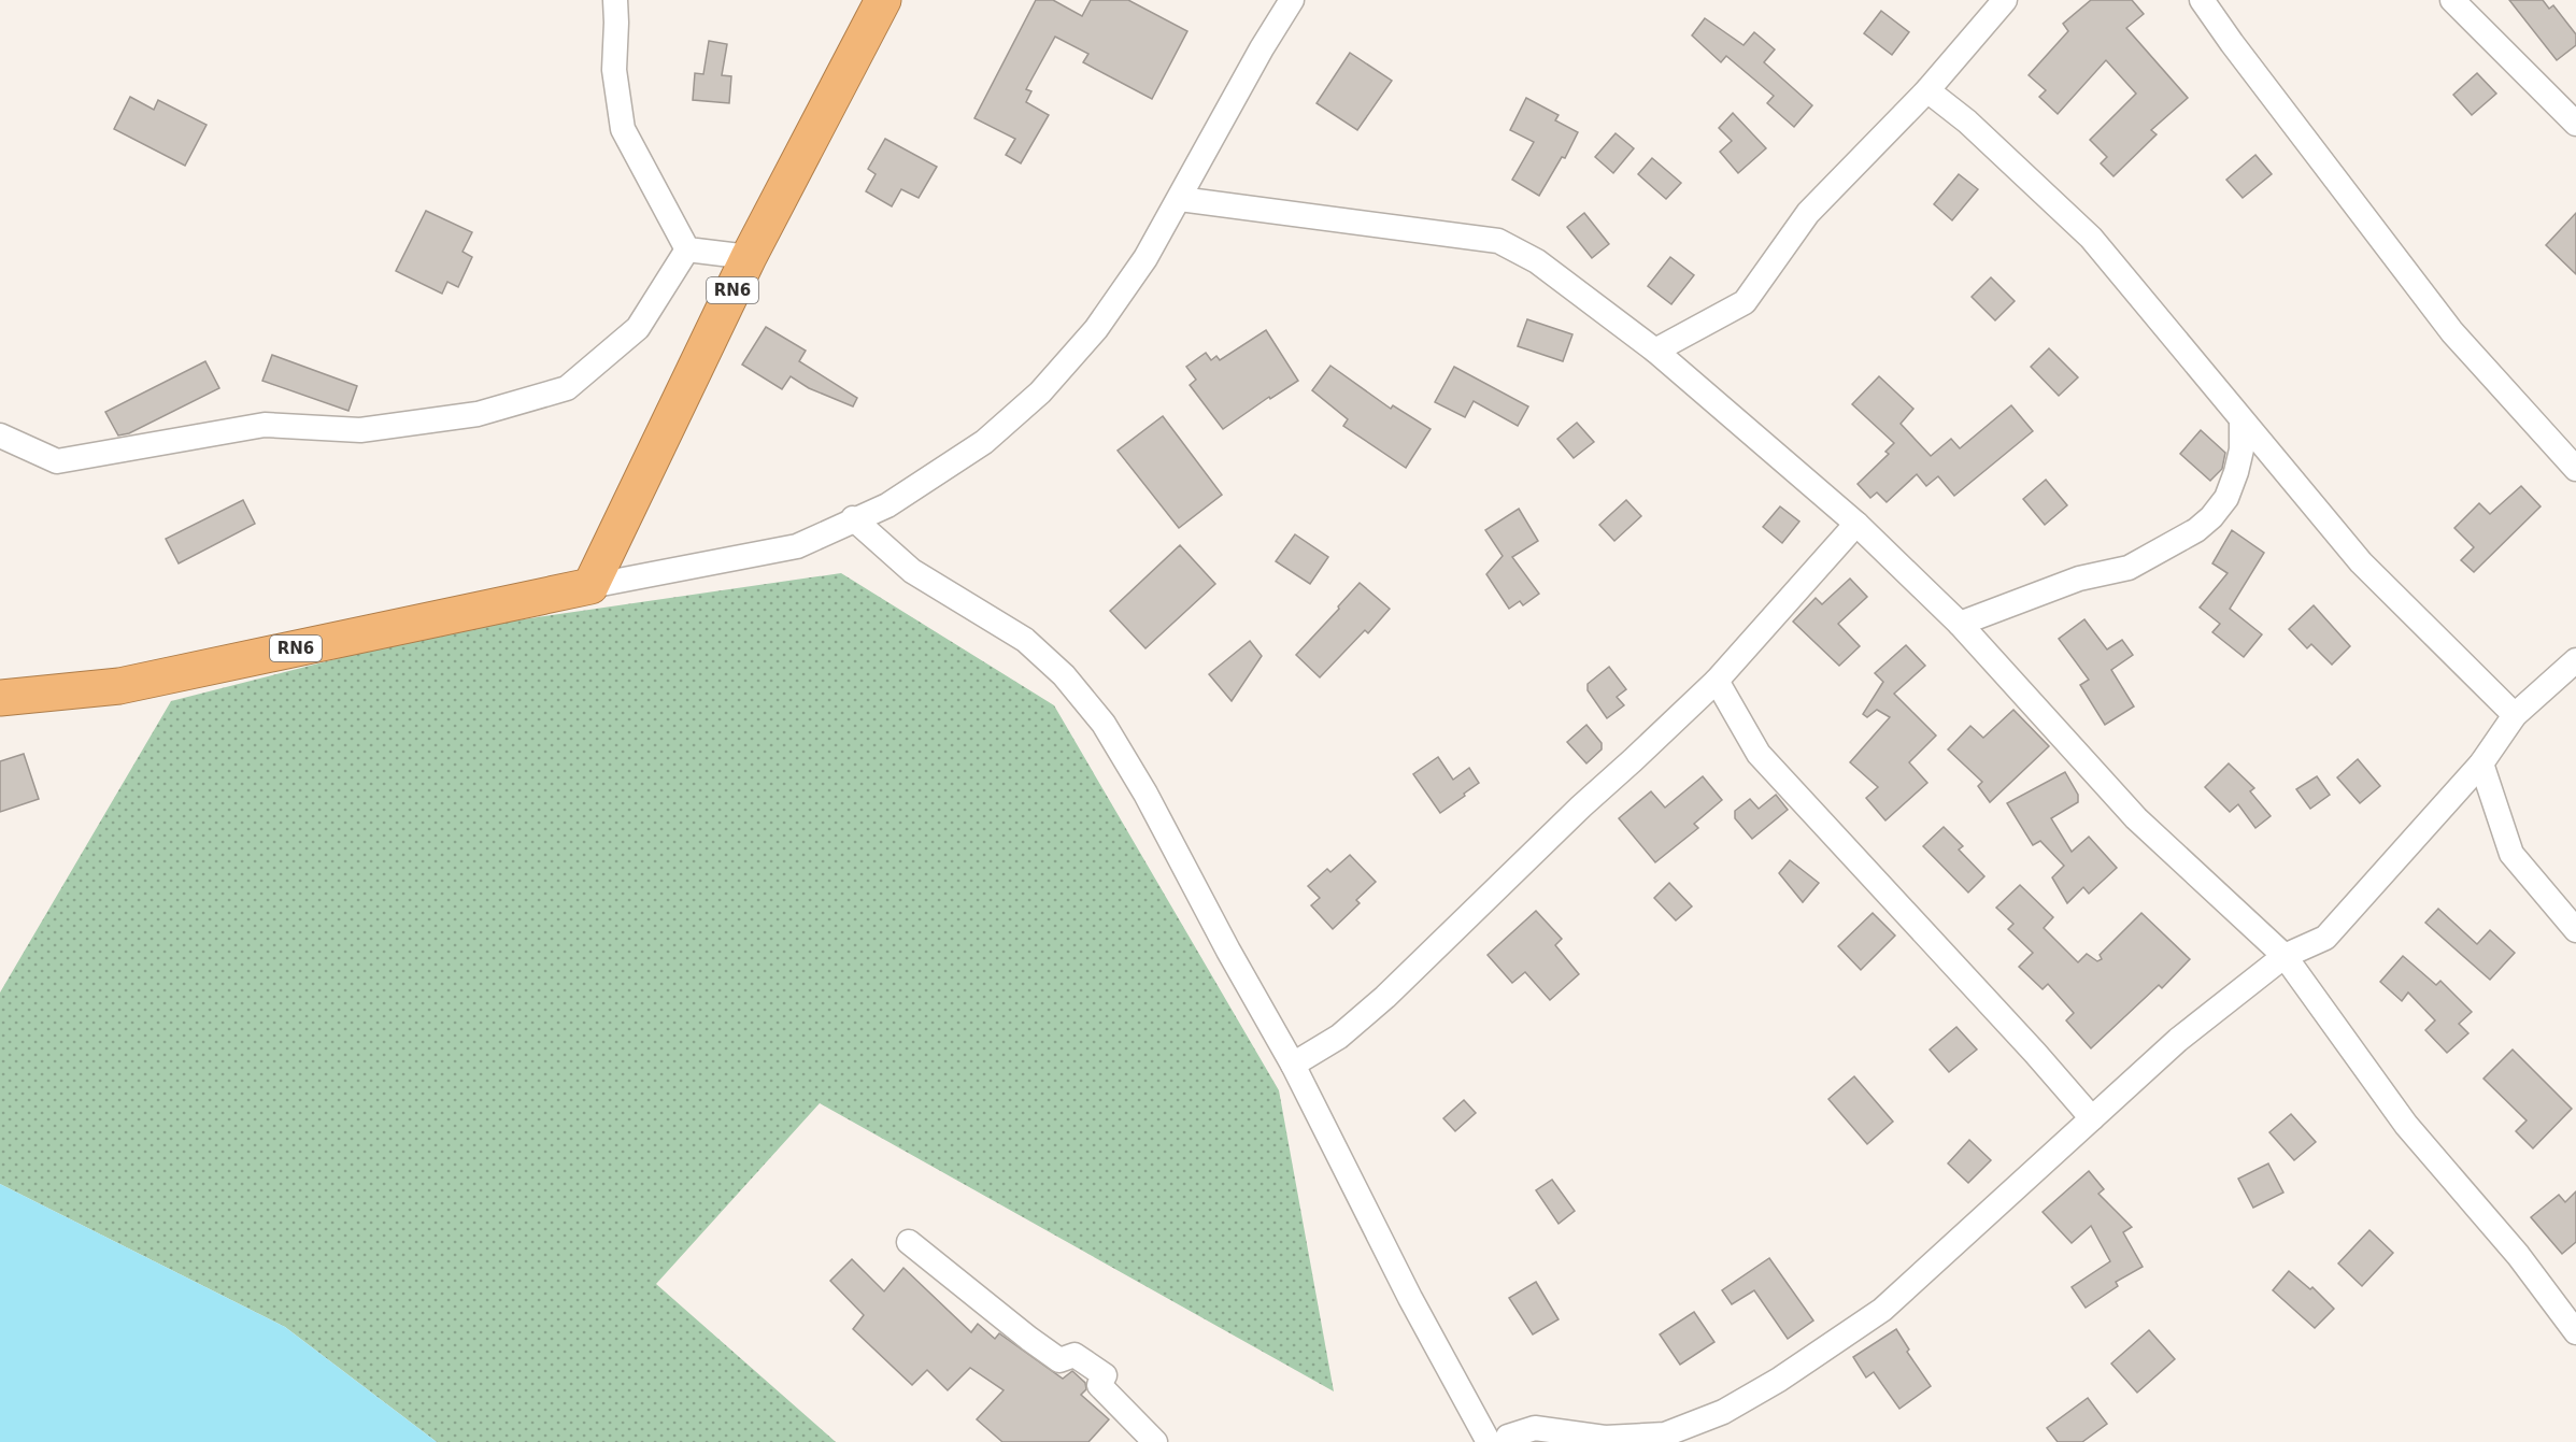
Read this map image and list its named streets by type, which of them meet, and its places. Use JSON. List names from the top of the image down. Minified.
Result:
{"streets":{"highway":["RN6"]}}
